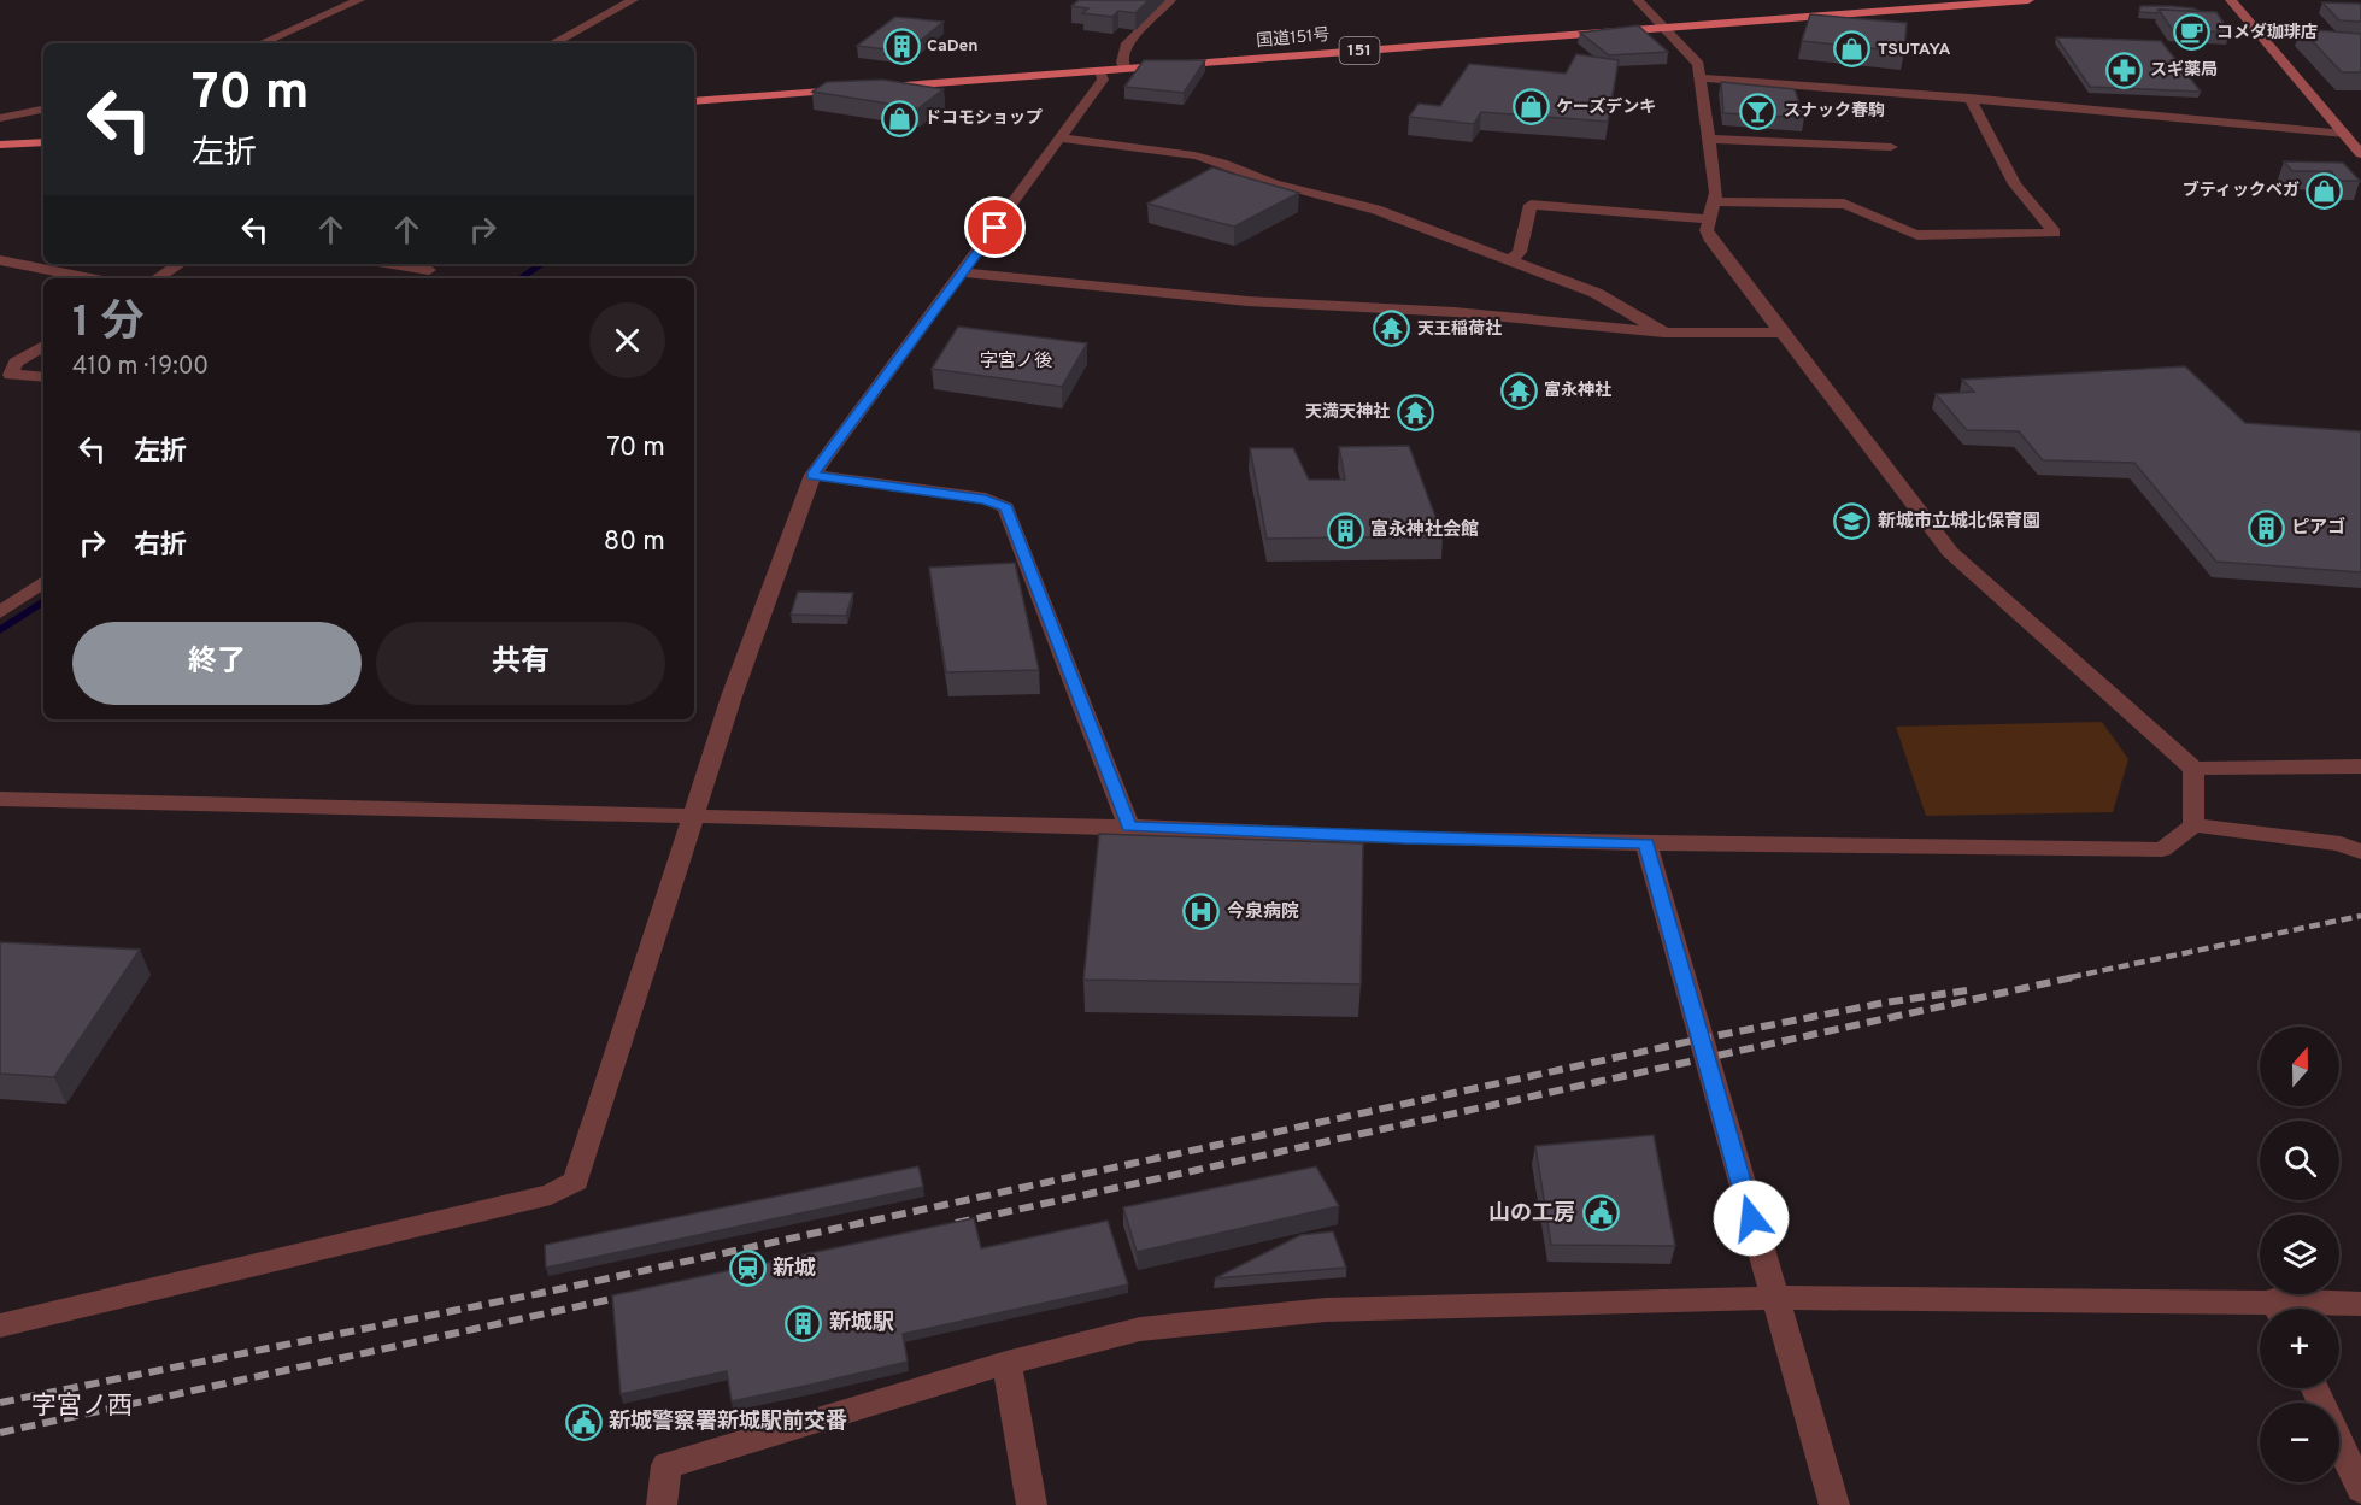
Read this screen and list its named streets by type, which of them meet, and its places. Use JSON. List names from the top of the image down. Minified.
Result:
{"streets":{"highway":["国道151号","151"]},"districts":["字宮ノ後","字宮ノ西"],"places":{"cafe":["コメダ珈琲店"],"building":["CaDen","ピアゴ","富永神社会館","新城駅"],"shop":["TSUTAYA","ケーズデンキ","ドコモショップ","ブティックベガ"],"pharmacy":["スギ薬局"],"bar":["スナック春駒"],"temple":["天王稲荷社","富永神社","天満天神社"],"school or university":["新城市立城北保育園"],"hospital":["今泉病院"],"public building":["山の工房","新城警察署新城駅前交番"],"station":["新城"]},"north":"top","page":{"turn":["70 m","左折"],"heading":["1 分","410 m · 19:00"],"list":[{"name":"左折","value":"70 m"},{"name":"右折","value":"80 m"}],"buttons":["終了","共有"],"map_buttons":["+","−"]}}
